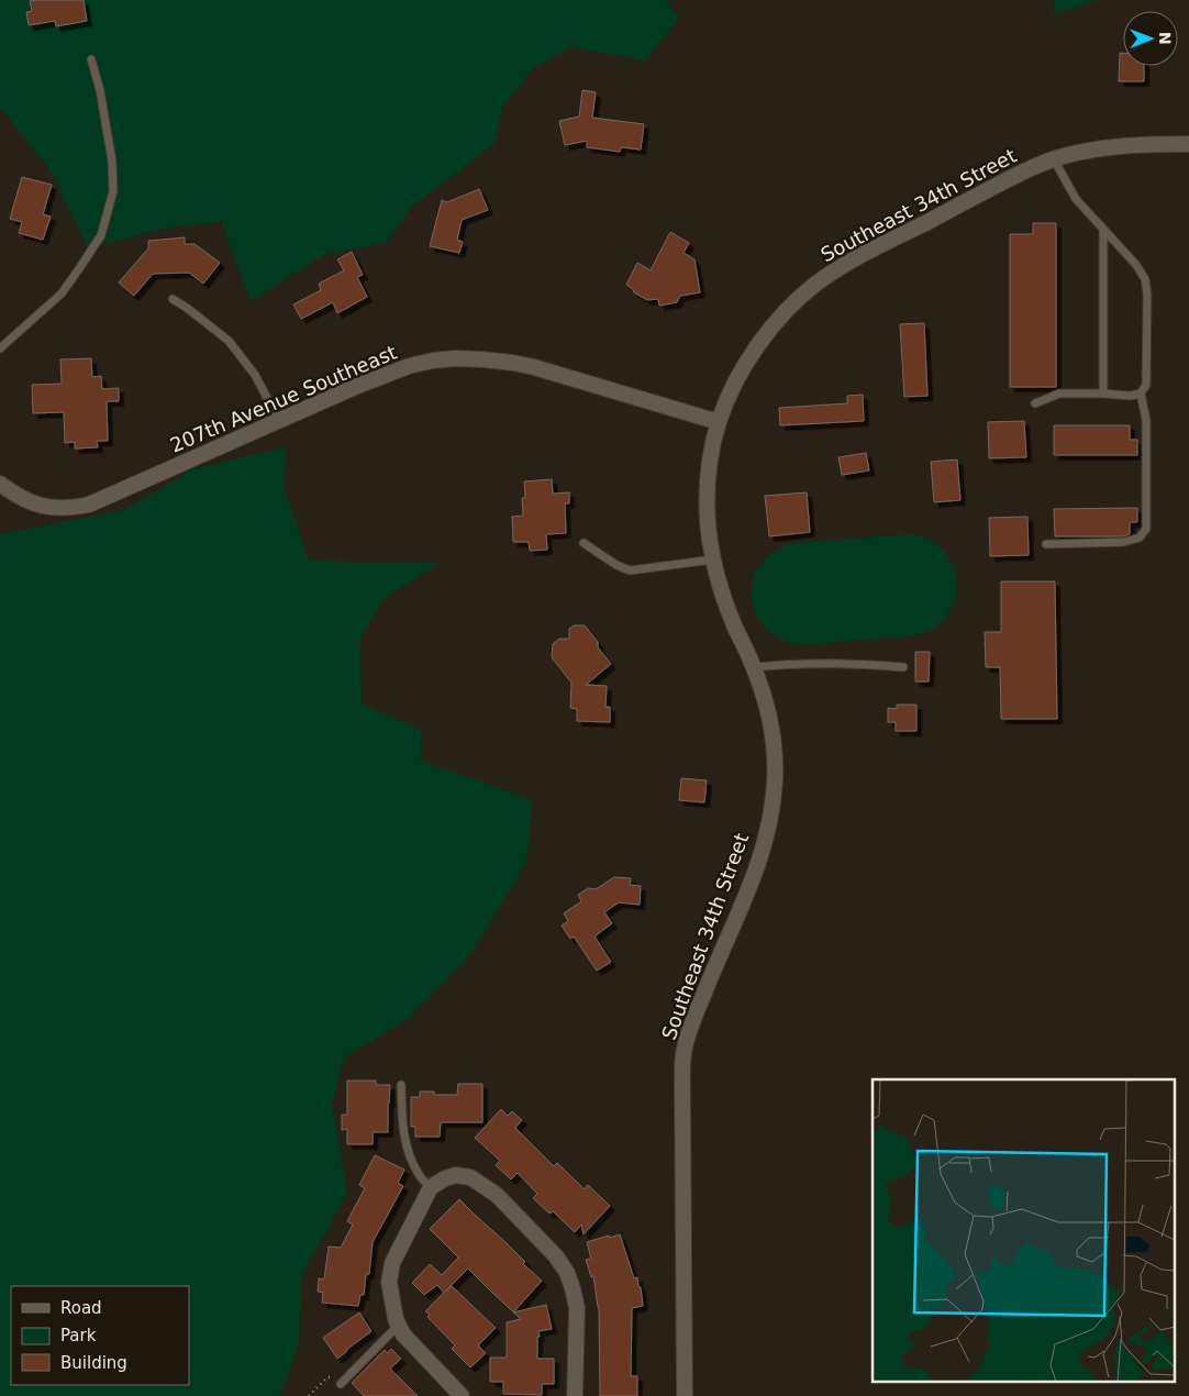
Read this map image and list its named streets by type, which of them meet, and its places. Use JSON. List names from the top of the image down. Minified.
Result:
{"streets":{"street":["Southeast 34th Street","207th Avenue Southeast"]},"crossings":[["Southeast 34th Street","207th Avenue Southeast"]],"legend":["Road","Park","Building"],"north":"right"}
